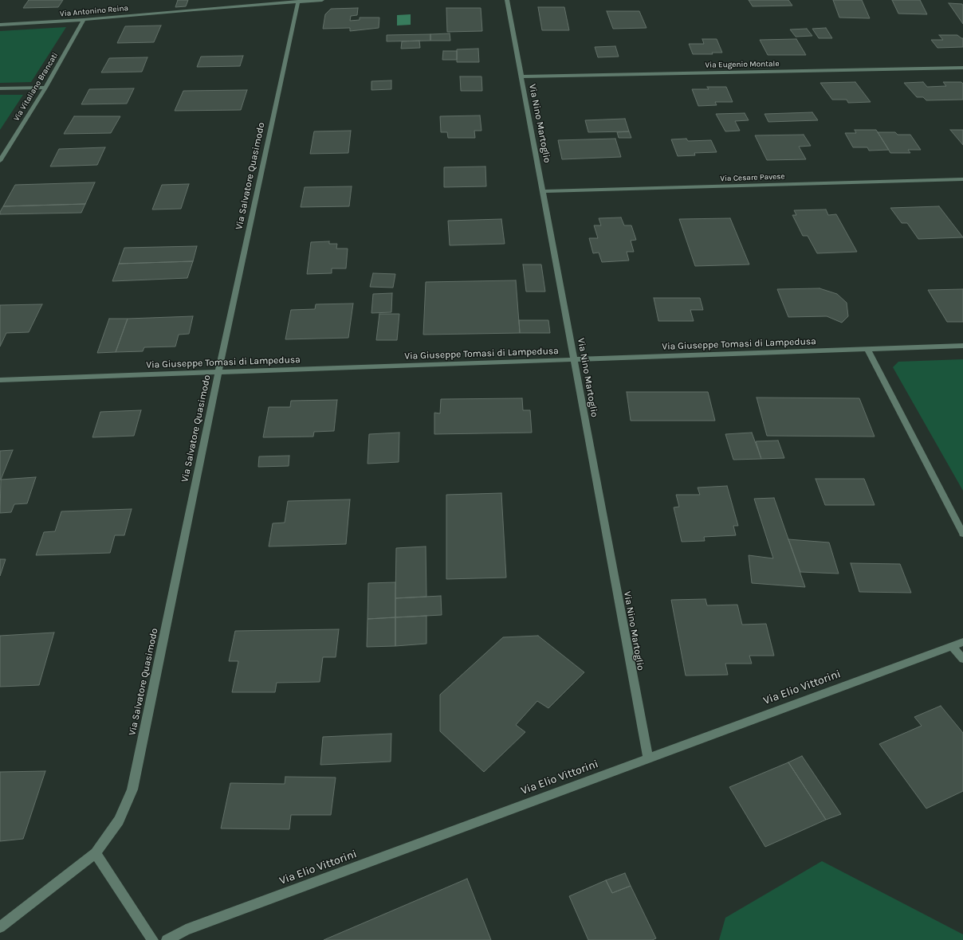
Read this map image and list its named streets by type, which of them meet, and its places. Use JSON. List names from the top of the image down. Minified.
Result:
{"streets":{"street":["Via Antonino Reina","Via Eugenio Montale","Via Vitaliano Brancati","Via Nino Martoglio","Via Salvatore Quasimodo","Via Cesare Pavese","Via Giuseppe Tomasi di Lampedusa","Via Elio Vittorini"]},"crossings":[["Via Antonino Reina","Via Vitaliano Brancati"],["Via Antonino Reina","Via Salvatore Quasimodo"],["Via Eugenio Montale","Via Nino Martoglio"],["Via Nino Martoglio","Via Cesare Pavese"],["Via Nino Martoglio","Via Giuseppe Tomasi di Lampedusa"],["Via Nino Martoglio","Via Elio Vittorini"],["Via Salvatore Quasimodo","Via Giuseppe Tomasi di Lampedusa"]]}
